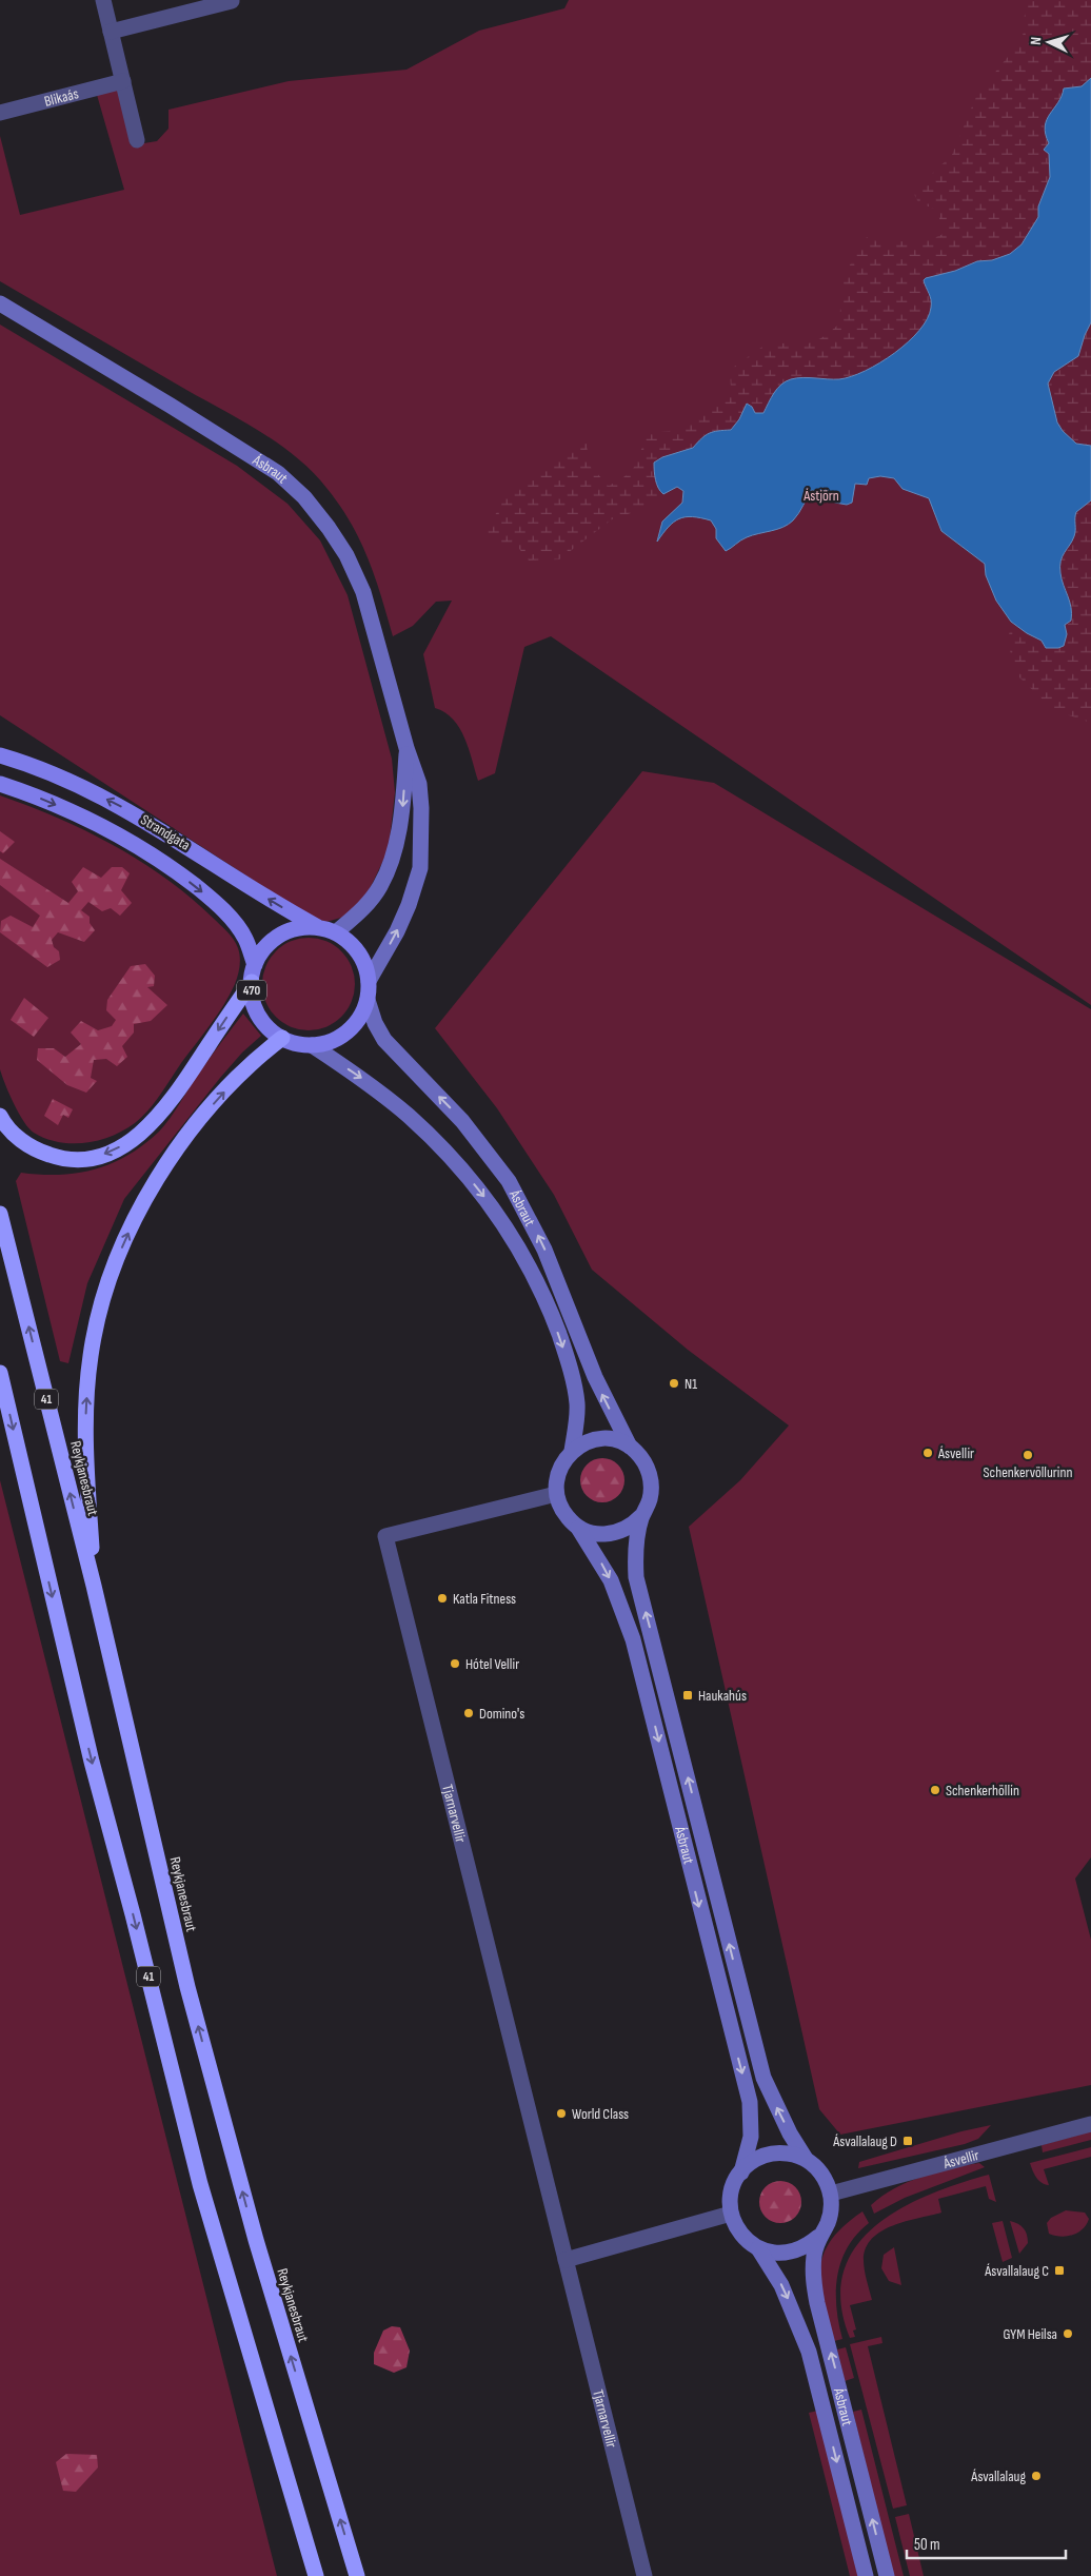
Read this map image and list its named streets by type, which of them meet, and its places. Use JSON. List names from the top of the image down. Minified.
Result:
{"streets":{"highway":["41","Reykjanesbraut"],"main road":["Strandgata","470"],"street":["Blikaás","Ásbraut","Tjarnarvellir","Ásvellir"]},"crossings":[["Ásbraut","Strandgata"],["Ásbraut","470"],["Ásbraut","Tjarnarvellir"],["Ásbraut","Ásvellir"],["Strandgata","470"]],"parks":["Ástjörn"],"places":{"other":["N1","Ásvellir","Schenkervöllurinn","Katla Fitness","Hótel Vellir","Domino's","Schenkerhöllin","World Class","GYM Heilsa","Ásvallalaug"],"transit":["Haukahús","Ásvallalaug D","Ásvallalaug C"]},"scale_bar":"50 m","north":"left"}
